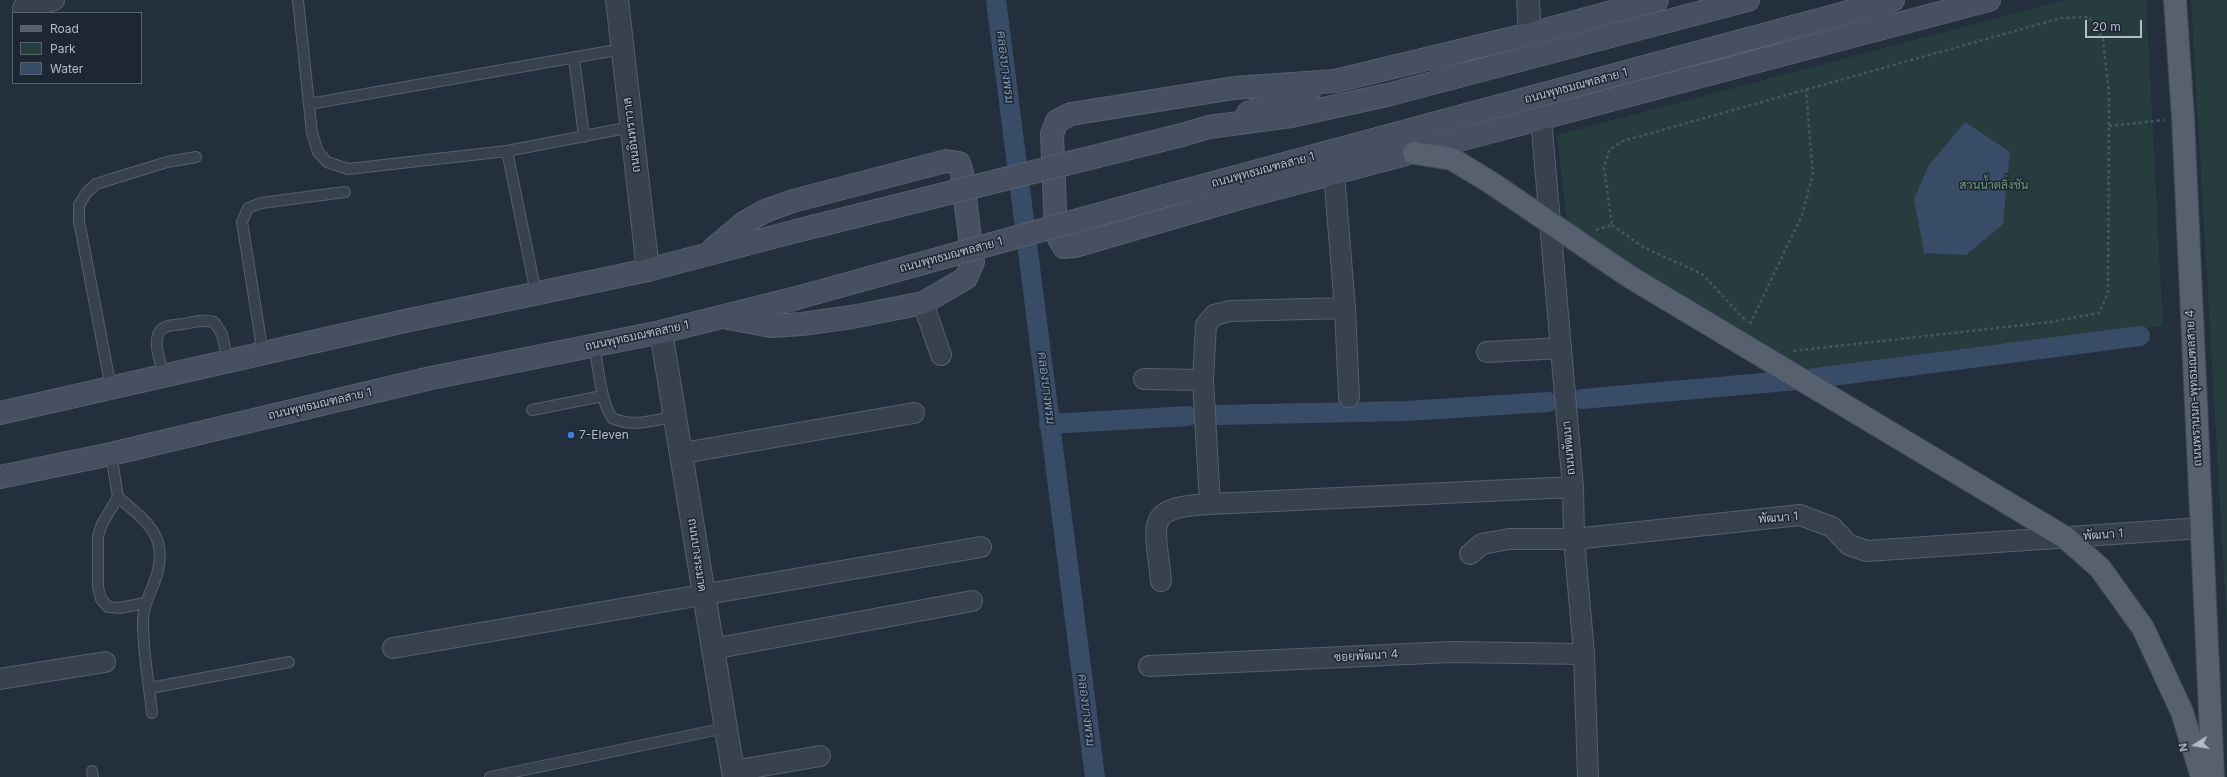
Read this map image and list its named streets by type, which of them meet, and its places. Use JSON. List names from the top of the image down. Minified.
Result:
{"streets":{"main road":["ถนนพุทธมณฑลสาย 1","ถนนพรานนก-พุทธมณฑลสาย 4"],"street":["ถนนอินทราวาส","ถนนพัฒนา","พัฒนา 1","ถนนบางระมาด","ซอยพัฒนา 4"]},"crossings":[["ถนนพุทธมณฑลสาย 1","ถนนบางระมาด"],["ถนนพรานนก-พุทธมณฑลสาย 4","พัฒนา 1"],["ถนนพัฒนา","พัฒนา 1"],["ถนนพัฒนา","ซอยพัฒนา 4"]],"water":["คลองบางพรม"],"parks":["สวนน้ำตลิ่งชัน"],"places":["7-Eleven"],"legend":["Road","Park","Water"],"scale_bar":"20 m","north":"left"}
